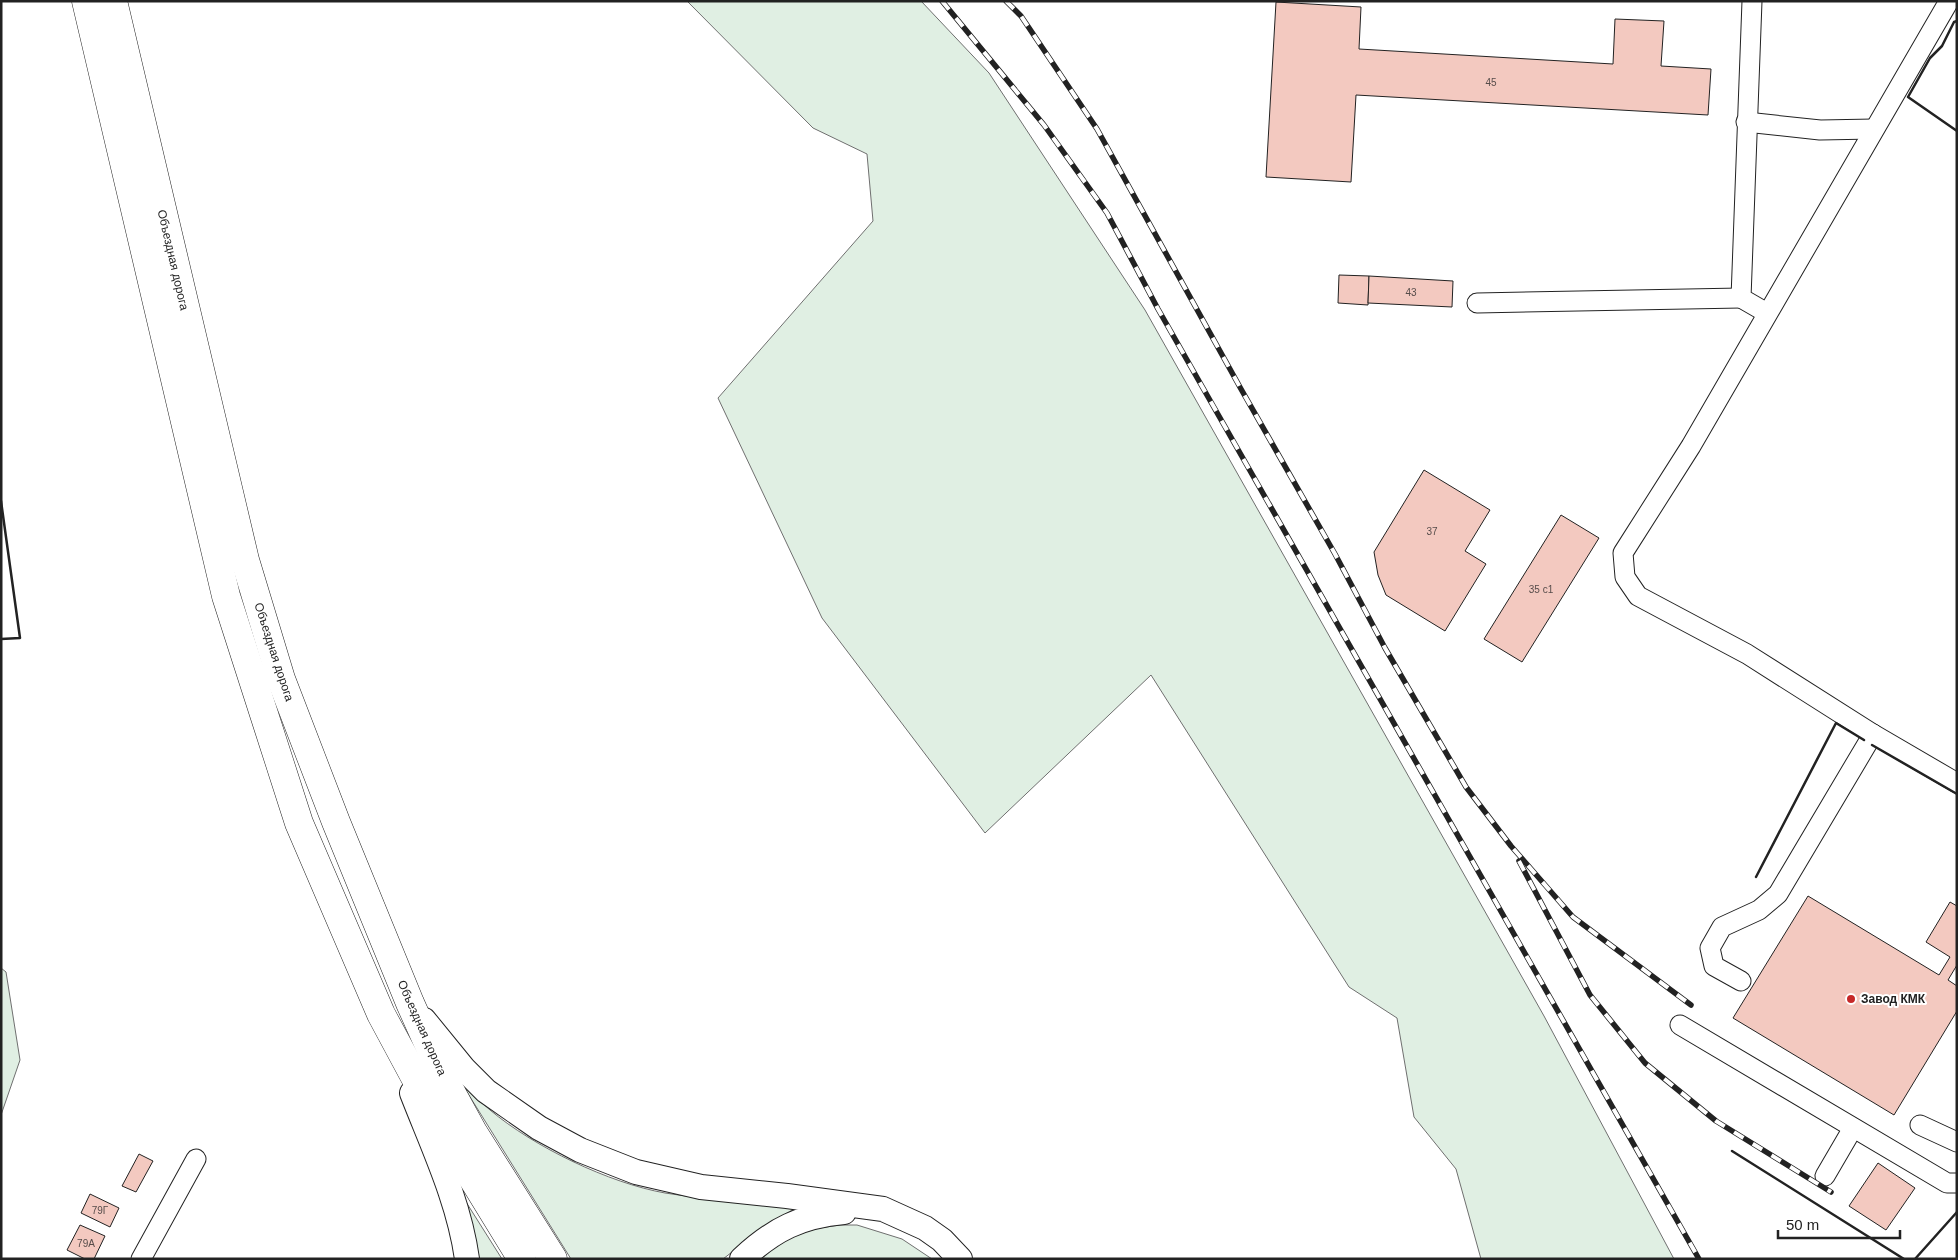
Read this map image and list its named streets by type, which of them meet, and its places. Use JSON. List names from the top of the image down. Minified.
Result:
{"streets":{"highway":["Объездная дорога"]},"places":["Завод КМК"],"house_numbers":["45","43","37","35 с1","79Г","79А"],"scale_bar":"50 m"}
